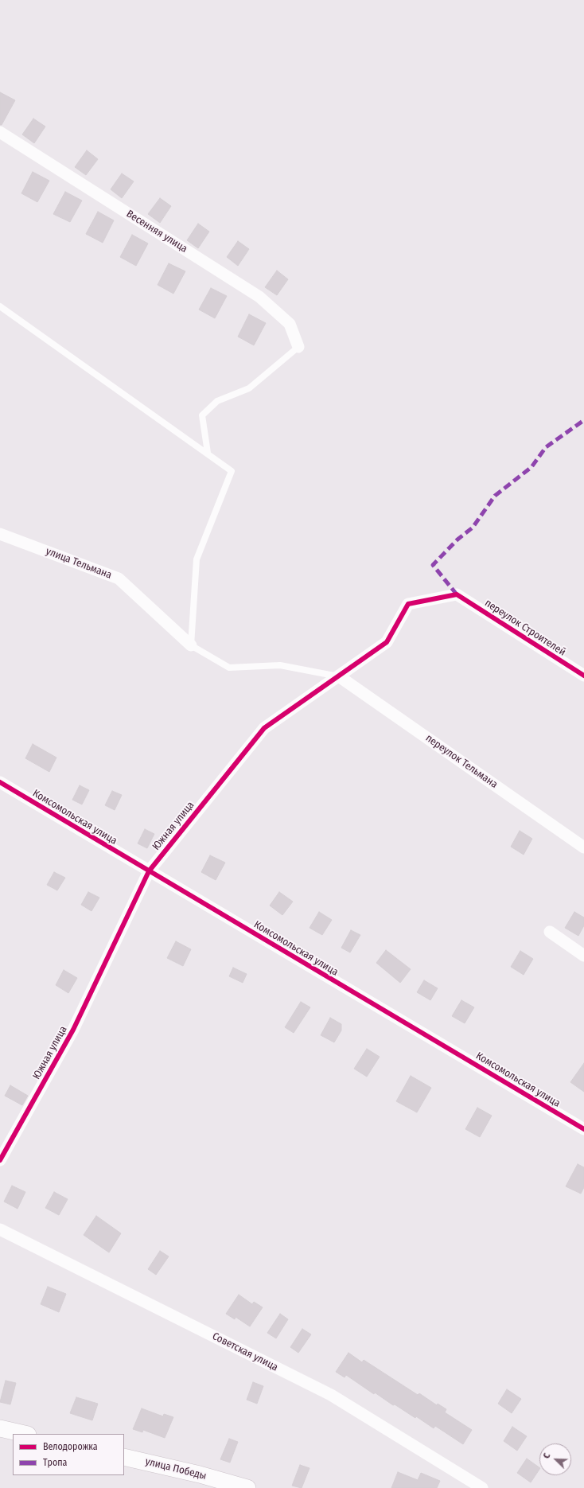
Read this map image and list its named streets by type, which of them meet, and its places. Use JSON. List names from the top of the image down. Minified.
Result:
{"streets":{"main road":["улица Победы"],"street":["Весенняя улица","улица Тельмана","переулок Строителей","переулок Тельмана","Комсомольская улица","Южная улица","Советская улица"]},"crossings":[["переулок Строителей","Южная улица"],["переулок Тельмана","Южная улица"],["Комсомольская улица","Южная улица"]],"legend":["Велодорожка","Тропа"],"north":"top left"}
